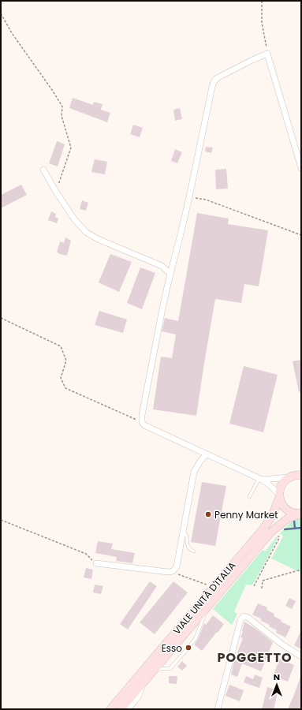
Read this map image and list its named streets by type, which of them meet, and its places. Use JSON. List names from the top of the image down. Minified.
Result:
{"streets":{"main road":["VIALE UNITÀ D'ITALIA"]},"districts":["POGGETTO"],"places":["Penny Market","Esso"],"north":"top"}
